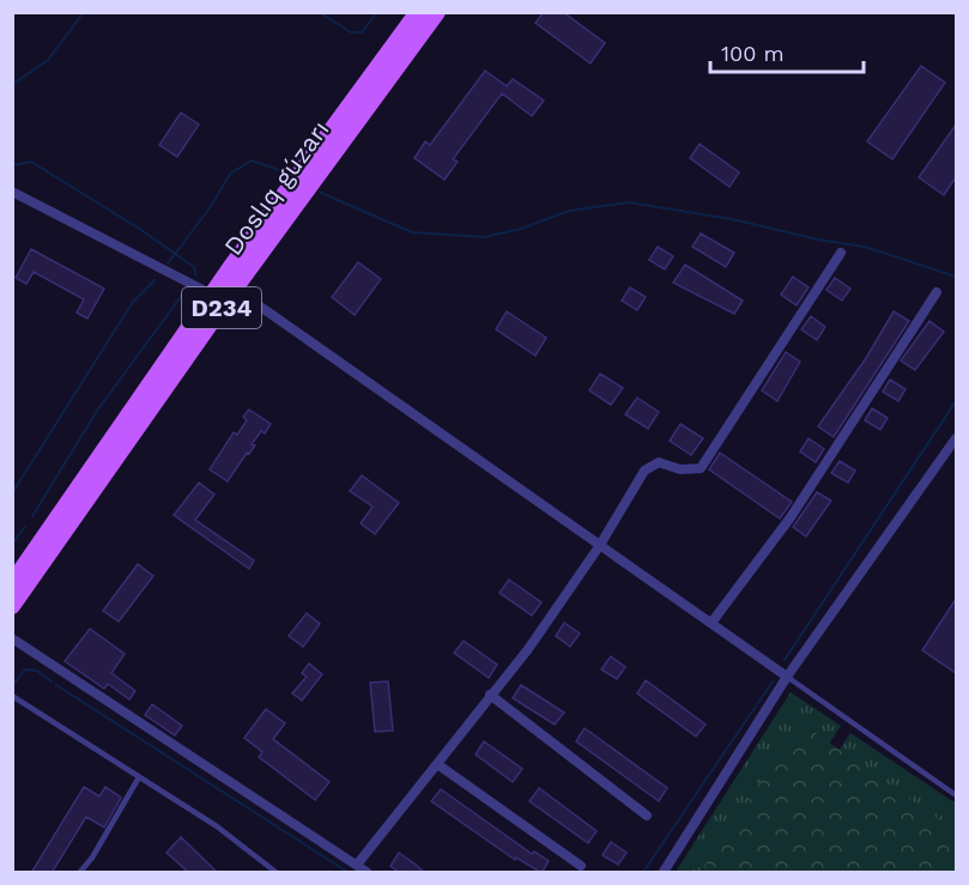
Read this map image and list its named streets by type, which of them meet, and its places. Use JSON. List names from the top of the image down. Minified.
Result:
{"streets":{"main road":["Doslıq gúzarı","D234"]},"scale_bar":"100 m"}
